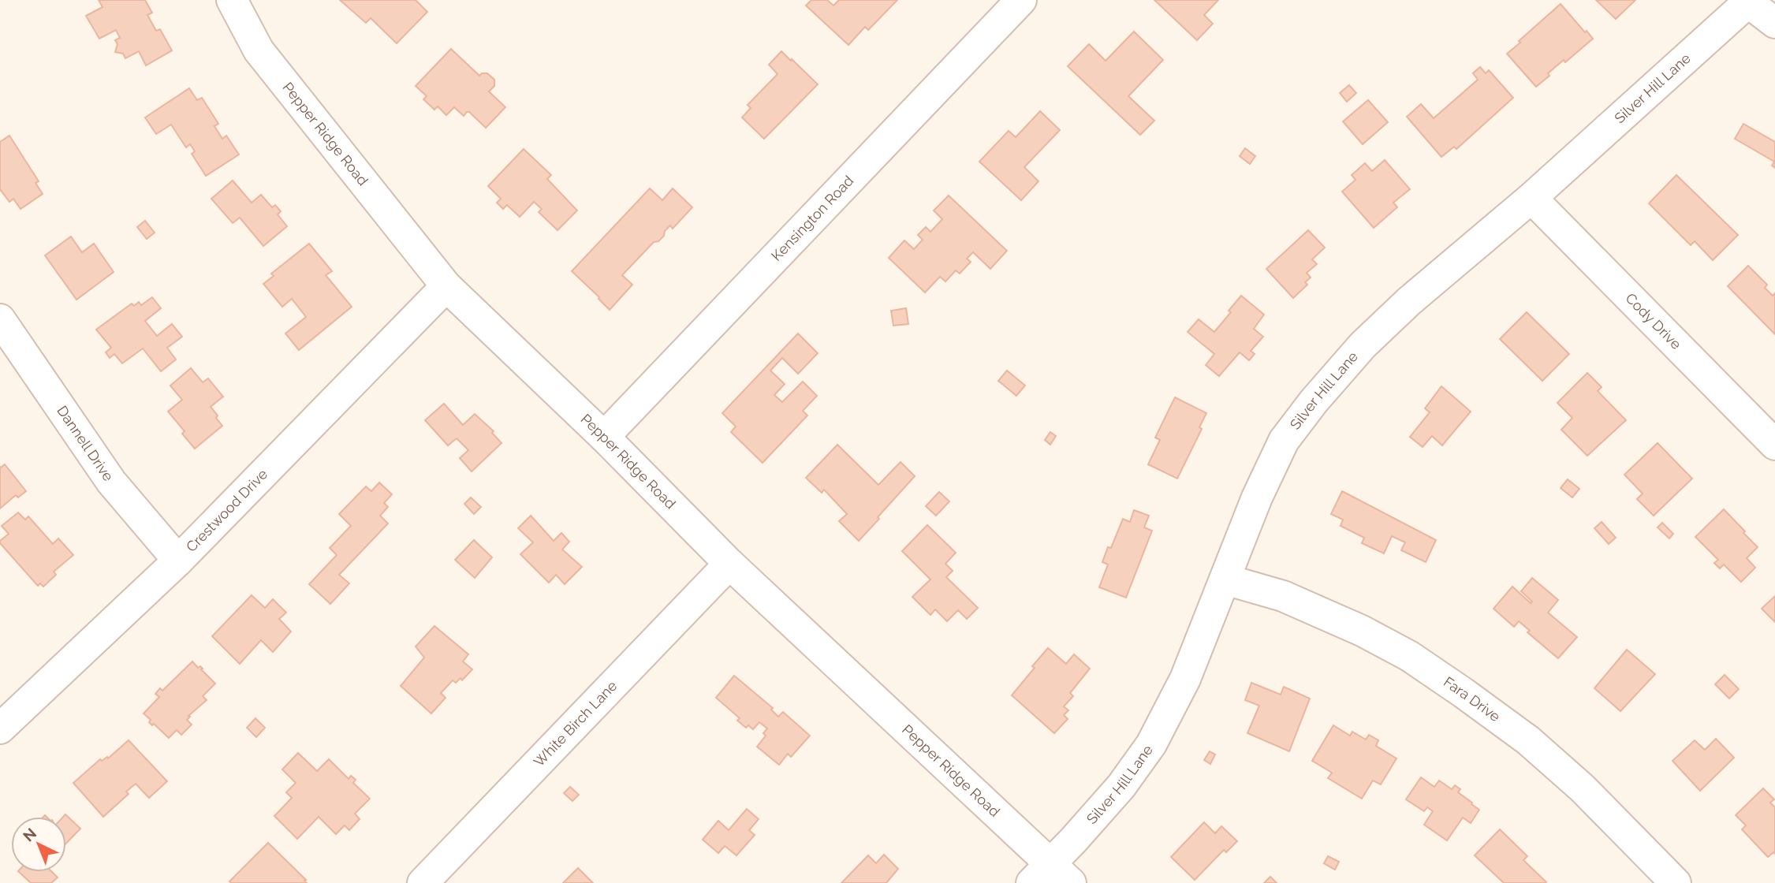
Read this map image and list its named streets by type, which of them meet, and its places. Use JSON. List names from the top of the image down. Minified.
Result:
{"streets":{"street":["Silver Hill Lane","Pepper Ridge Road","Kensington Road","Cody Drive","Dannell Drive","Crestwood Drive","Fara Drive","White Birch Lane"]},"crossings":[["Silver Hill Lane","Pepper Ridge Road"],["Silver Hill Lane","Cody Drive"],["Silver Hill Lane","Fara Drive"],["Pepper Ridge Road","Kensington Road"],["Pepper Ridge Road","Crestwood Drive"],["Pepper Ridge Road","White Birch Lane"],["Dannell Drive","Crestwood Drive"]],"north":"top left"}
